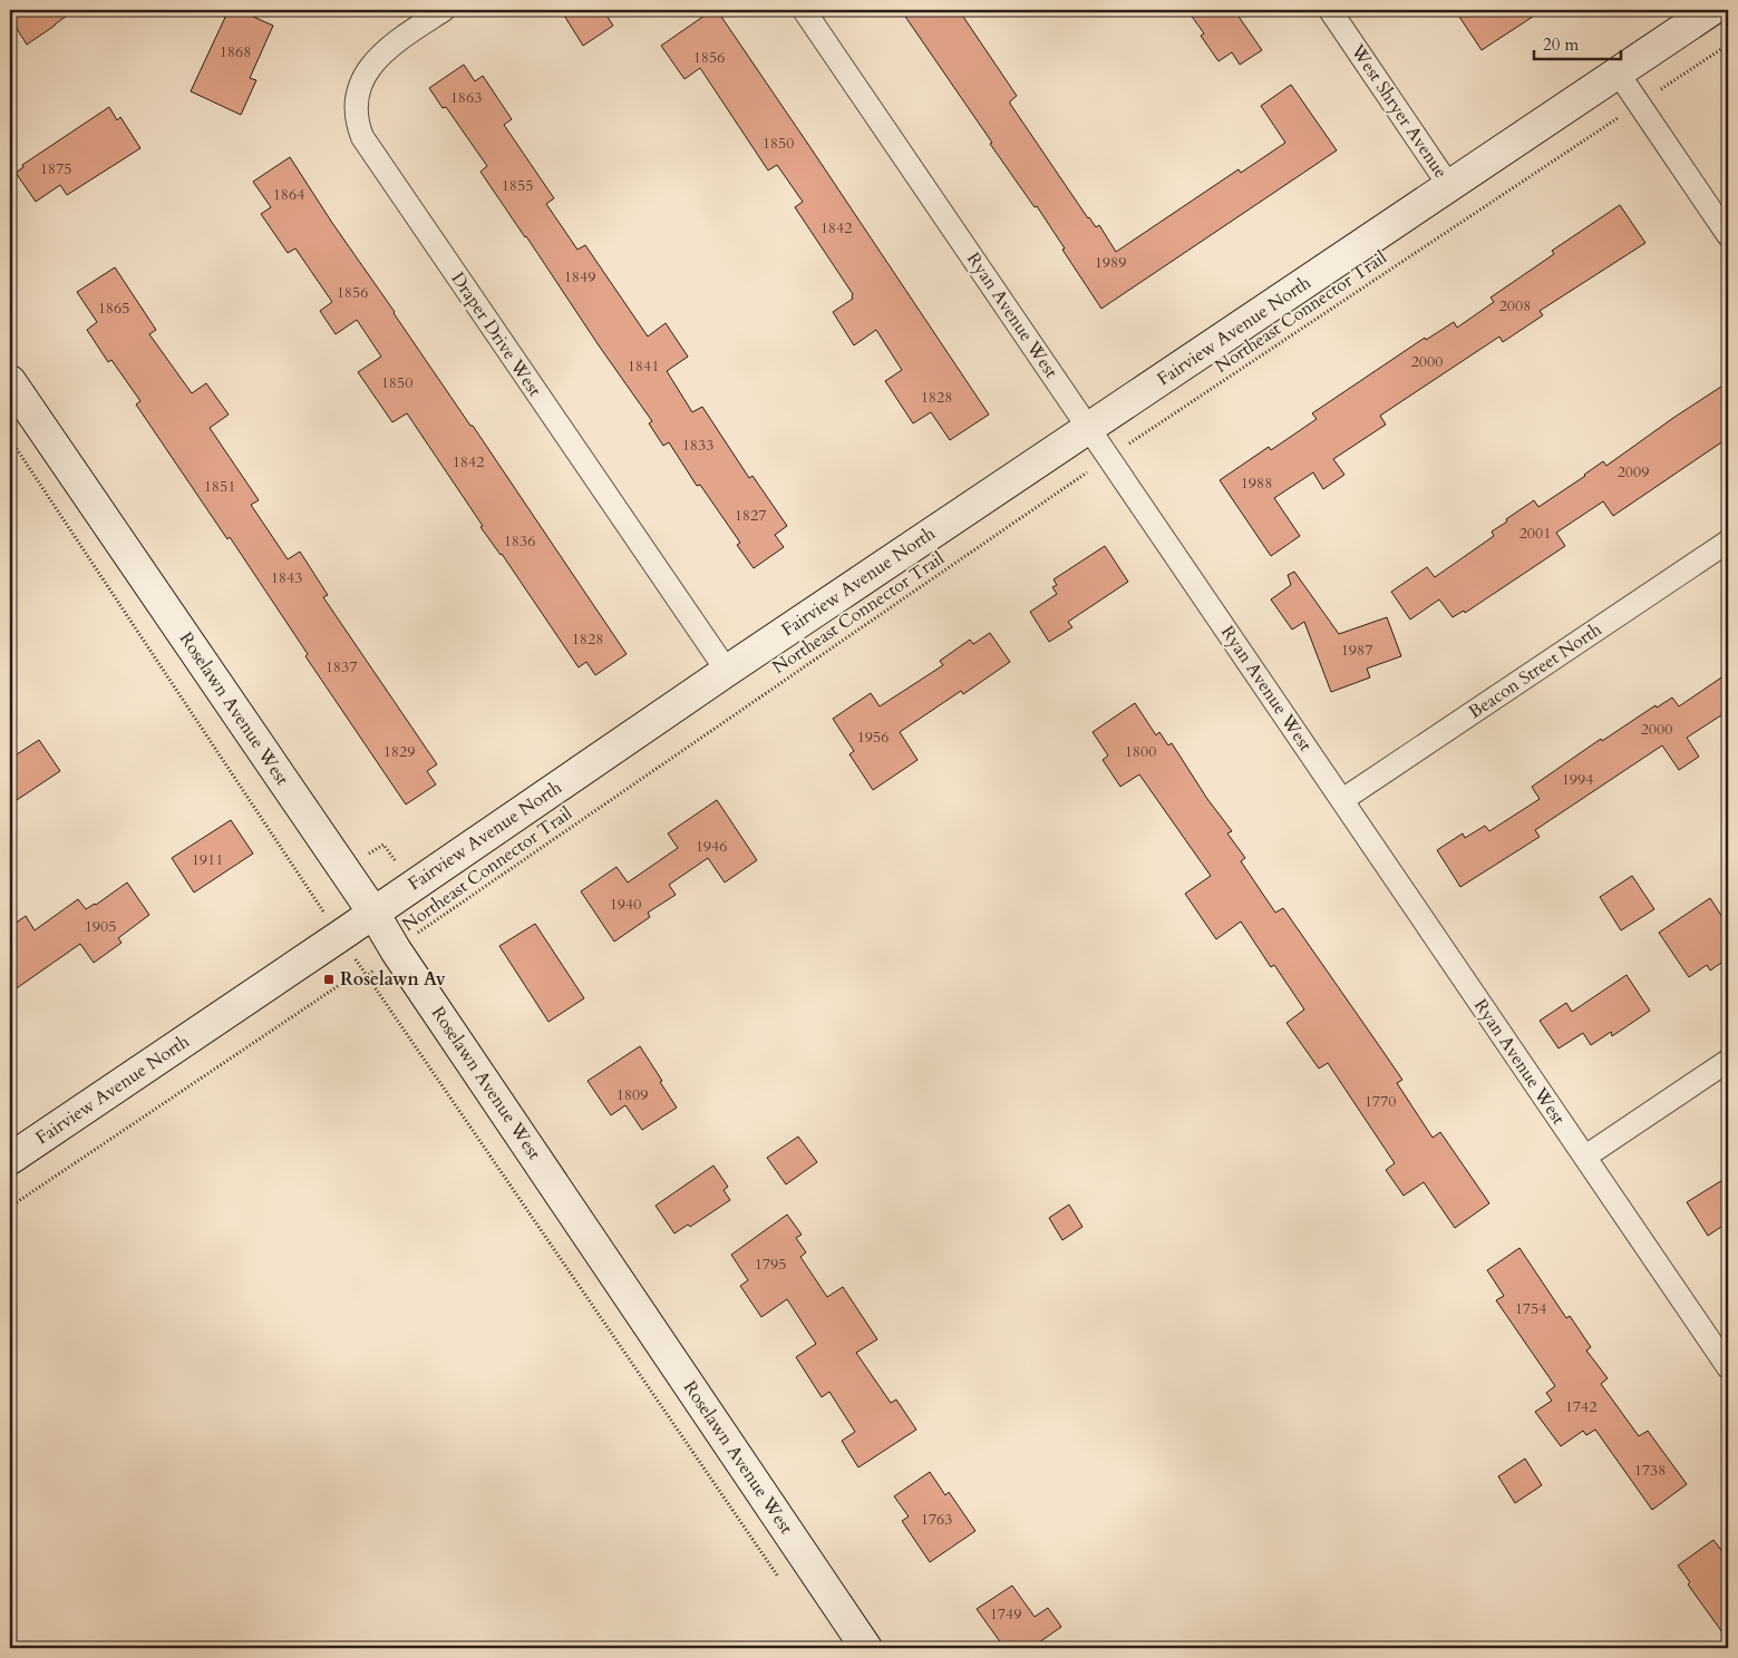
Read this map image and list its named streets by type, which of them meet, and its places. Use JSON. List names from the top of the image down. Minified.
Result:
{"streets":{"street":["West Shryer Avenue","Ryan Avenue West","Fairview Avenue North","Draper Drive West","Beacon Street North","Roselawn Avenue West"],"path":["Northeast Connector Trail"]},"crossings":[["West Shryer Avenue","Fairview Avenue North"],["Northeast Connector Trail","Ryan Avenue West"],["Northeast Connector Trail","Roselawn Avenue West"],["Ryan Avenue West","Fairview Avenue North"],["Ryan Avenue West","Beacon Street North"],["Fairview Avenue North","Draper Drive West"],["Fairview Avenue North","Roselawn Avenue West"]],"places":{"transit":["Roselawn Av"]},"house_numbers":["1868","1856","1863","1850","1875","1855","1864","1842","1989","1849","1856","2008","1865","2000","1841","1850","1828","1833","1842","2009","1988","1851","1827","2001","1836","1843","1828","1987","1837","2000","1956","1829","1800","1994","1946","1911","1940","1905","1809","1770","1795","1754","1742","1738","1763","1749"],"scale_bar":"20 m"}
